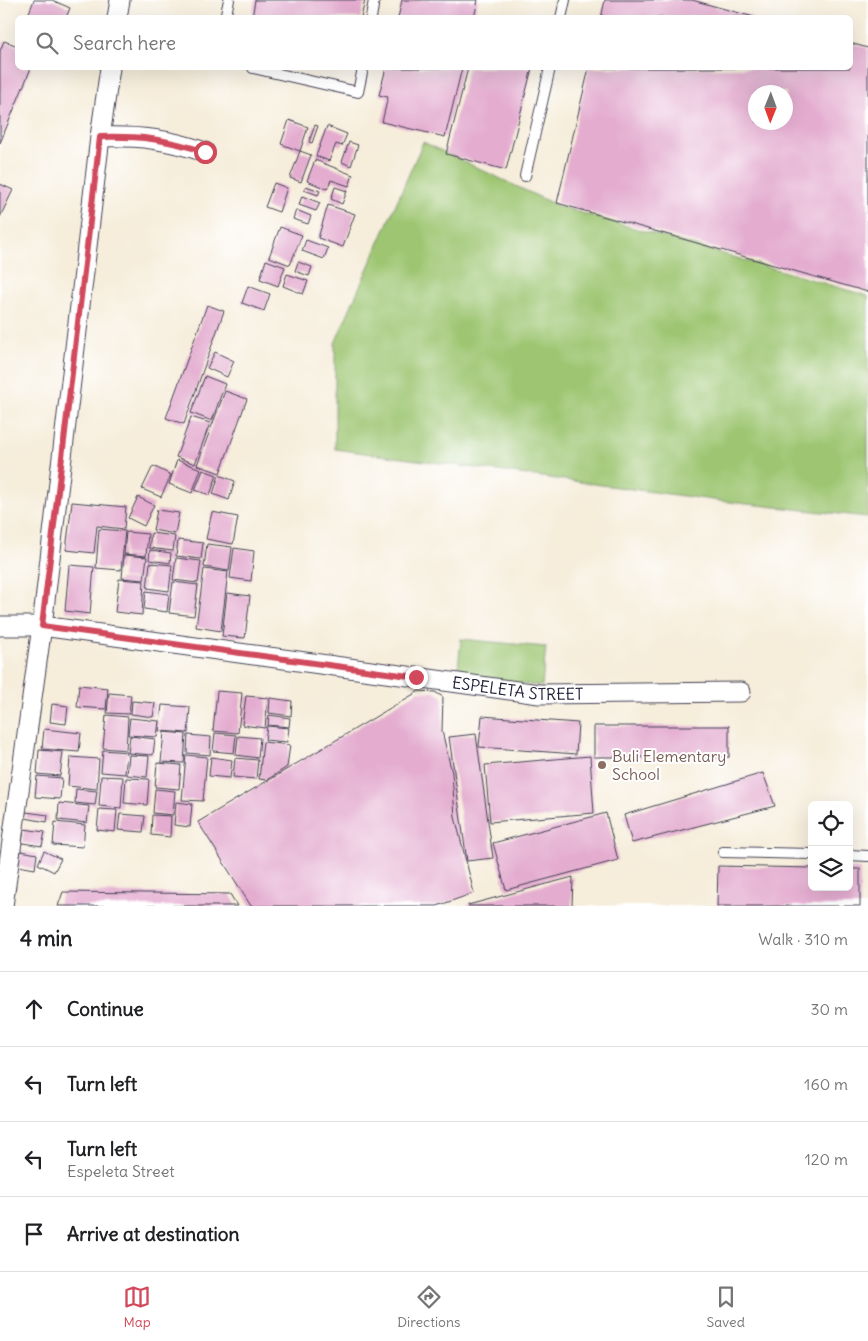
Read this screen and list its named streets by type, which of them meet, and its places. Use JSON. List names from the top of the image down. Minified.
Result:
{"streets":{"street":["ESPELETA STREET"]},"places":["Buli Elementary School"],"north":"bottom","page":{"search":"Search here","heading":["4 min","Walk · 310 m"],"list":[["Continue","30 m"],["Turn left","160 m"],["Turn left","Espeleta Street","120 m"],"Arrive at destination"],"nav":["Map","Directions","Saved"]}}
